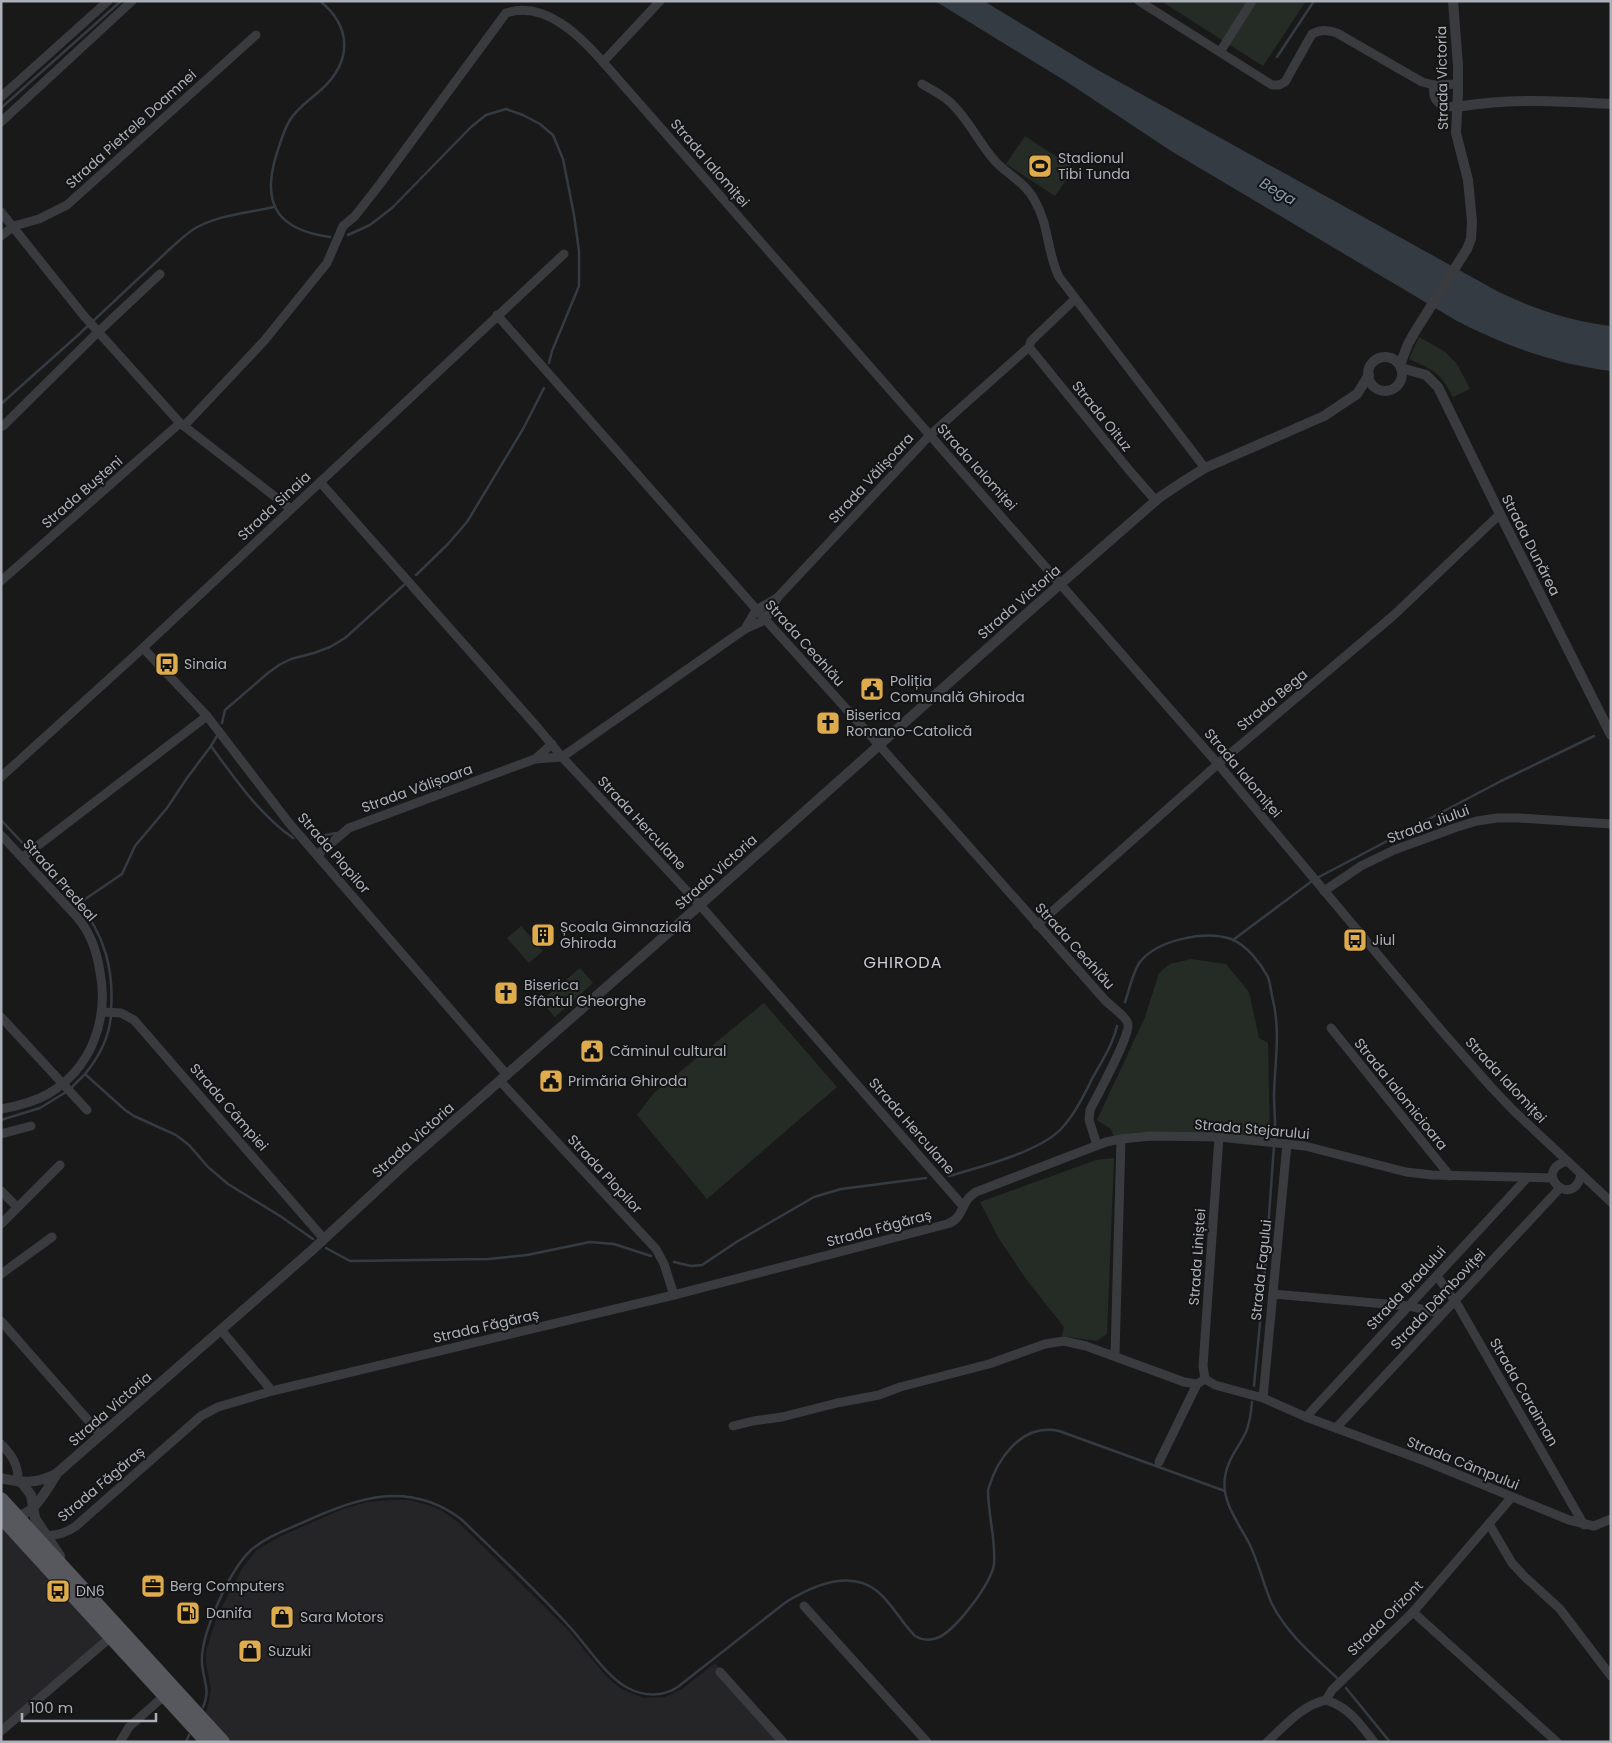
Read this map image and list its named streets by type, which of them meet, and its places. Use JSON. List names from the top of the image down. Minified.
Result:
{"streets":{"street":["Strada Victoria","Strada Pietrele Doamnei","Strada Ialomiței","Strada Oituz","Strada Vălișoara","Strada Bușteni","Strada Sinaia","Strada Dunărea","Strada Ceahlău","Strada Bega","Strada Herculane","Strada Jiului","Strada Plopilor","Strada Predeal","Strada Ialomicioara","Strada Câmpiei","Strada Stejarului","Strada Făgăraș","Strada Liniștei","Strada Fagului","Strada Bradului","Strada Dâmboviței","Strada Caraiman","Strada Câmpului","Strada Orizont"]},"crossings":[["Strada Victoria","Strada Ialomiței"],["Strada Victoria","Strada Oituz"],["Strada Victoria","Strada Ceahlău"],["Strada Victoria","Strada Herculane"],["Strada Victoria","Strada Plopilor"],["Strada Victoria","Strada Câmpiei"],["Strada Ialomiței","Strada Vălișoara"],["Strada Ialomiței","Strada Bușteni"],["Strada Ialomiței","Strada Bega"],["Strada Ialomiței","Strada Jiului"],["Strada Ialomiței","Strada Stejarului"],["Strada Ialomiței","Strada Dâmboviței"],["Strada Oituz","Strada Vălișoara"],["Strada Vălișoara","Strada Ceahlău"],["Strada Vălișoara","Strada Herculane"],["Strada Vălișoara","Strada Plopilor"],["Strada Sinaia","Strada Ceahlău"],["Strada Sinaia","Strada Herculane"],["Strada Sinaia","Strada Plopilor"],["Strada Dunărea","Strada Bega"],["Strada Ceahlău","Strada Bega"],["Strada Ceahlău","Strada Stejarului"],["Strada Herculane","Strada Stejarului"],["Strada Herculane","Strada Făgăraș"],["Strada Plopilor","Strada Făgăraș"],["Strada Predeal","Strada Câmpiei"],["Strada Ialomicioara","Strada Stejarului"],["Strada Stejarului","Strada Făgăraș"],["Strada Stejarului","Strada Liniștei"],["Strada Stejarului","Strada Fagului"],["Strada Stejarului","Strada Bradului"],["Strada Stejarului","Strada Dâmboviței"],["Strada Liniștei","Strada Câmpului"],["Strada Fagului","Strada Câmpului"],["Strada Bradului","Strada Caraiman"],["Strada Bradului","Strada Câmpului"],["Strada Dâmboviței","Strada Caraiman"],["Strada Dâmboviței","Strada Câmpului"],["Strada Caraiman","Strada Câmpului"],["Strada Câmpului","Strada Orizont"]],"districts":["GHIRODA"],"water":["Bega"],"places":{"sports":["Stadionul Tibi Tunda"],"bus stop":["Sinaia","Jiul","DN6"],"public building":["Poliția Comunală Ghiroda","Căminul cultural","Primăria Ghiroda"],"church":["Biserica Romano-Catolică","Biserica Sfântul Gheorghe"],"building":["Școala Gimnazială Ghiroda"],"office":["Berg Computers"],"fuel station":["Danifa"],"shop":["Sara Motors","Suzuki"]},"scale_bar":"100 m"}
